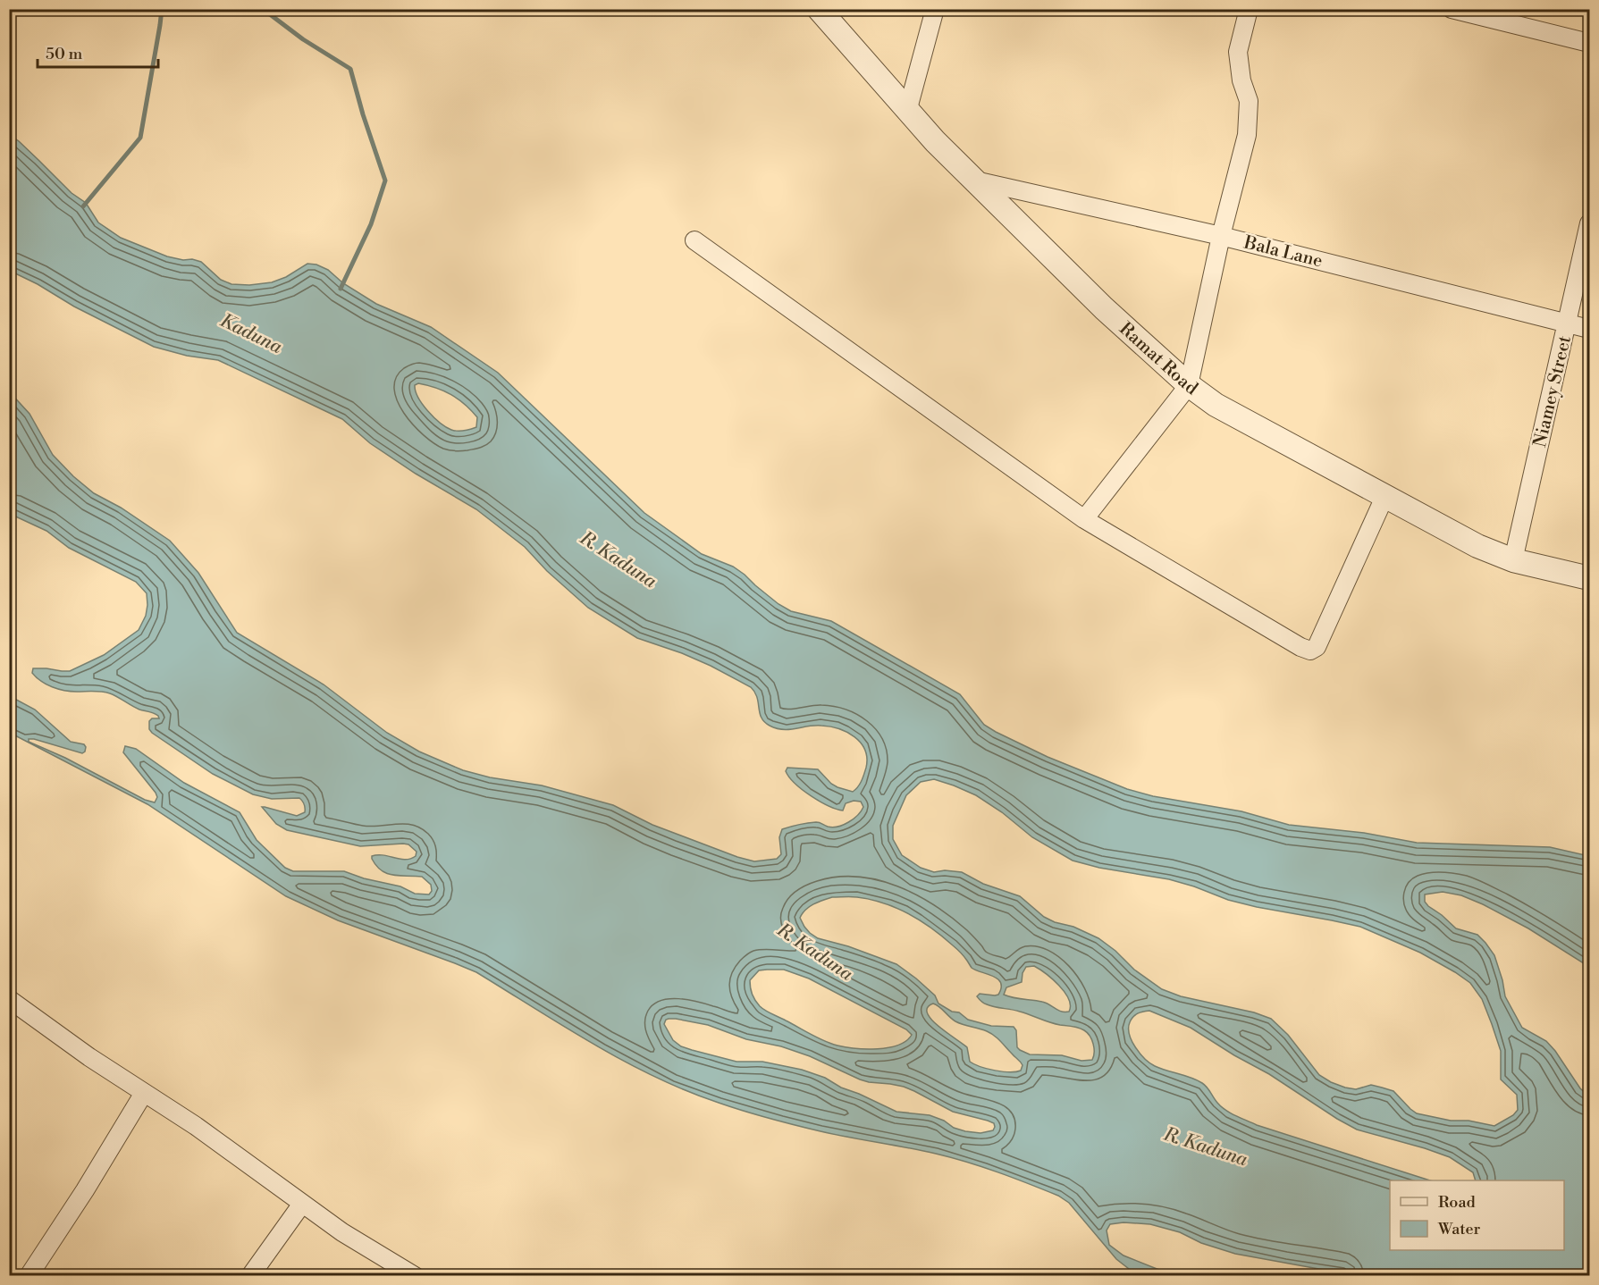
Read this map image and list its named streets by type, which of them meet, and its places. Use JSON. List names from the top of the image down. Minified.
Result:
{"streets":{"street":["Bala Lane","Ramat Road","Niamey Street"]},"crossings":[["Bala Lane","Ramat Road"],["Bala Lane","Niamey Street"],["Ramat Road","Niamey Street"]],"water":["Kaduna","R. Kaduna"],"legend":["Road","Water"],"scale_bar":"50 m"}
